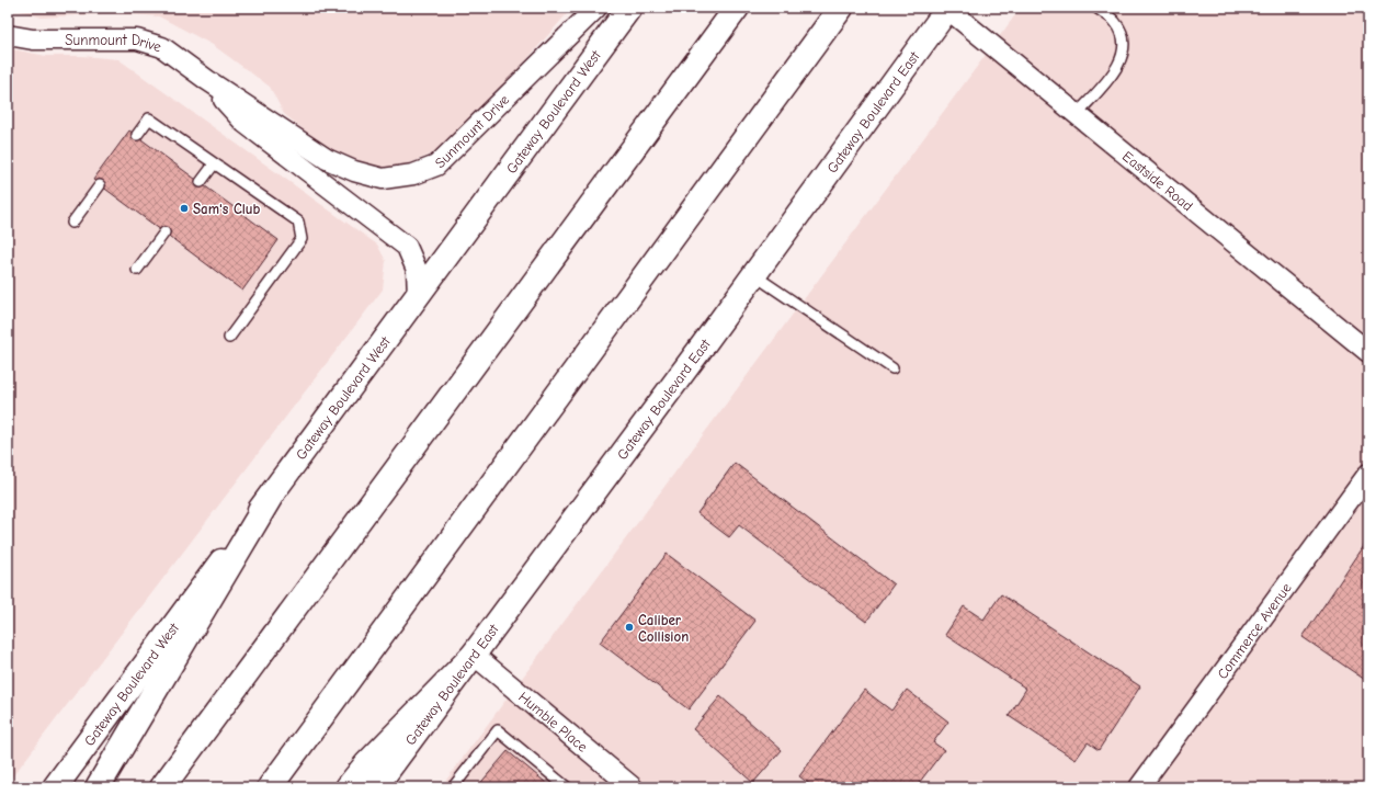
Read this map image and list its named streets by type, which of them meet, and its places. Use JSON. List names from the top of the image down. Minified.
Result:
{"streets":{"main road":["Gateway Boulevard West","Gateway Boulevard East"],"street":["Sunmount Drive","Eastside Road","Commerce Avenue","Humble Place"]},"crossings":[["Sunmount Drive","Gateway Boulevard West"],["Gateway Boulevard East","Eastside Road"],["Gateway Boulevard East","Humble Place"]],"places":["Sam's Club","Caliber Collision"]}
